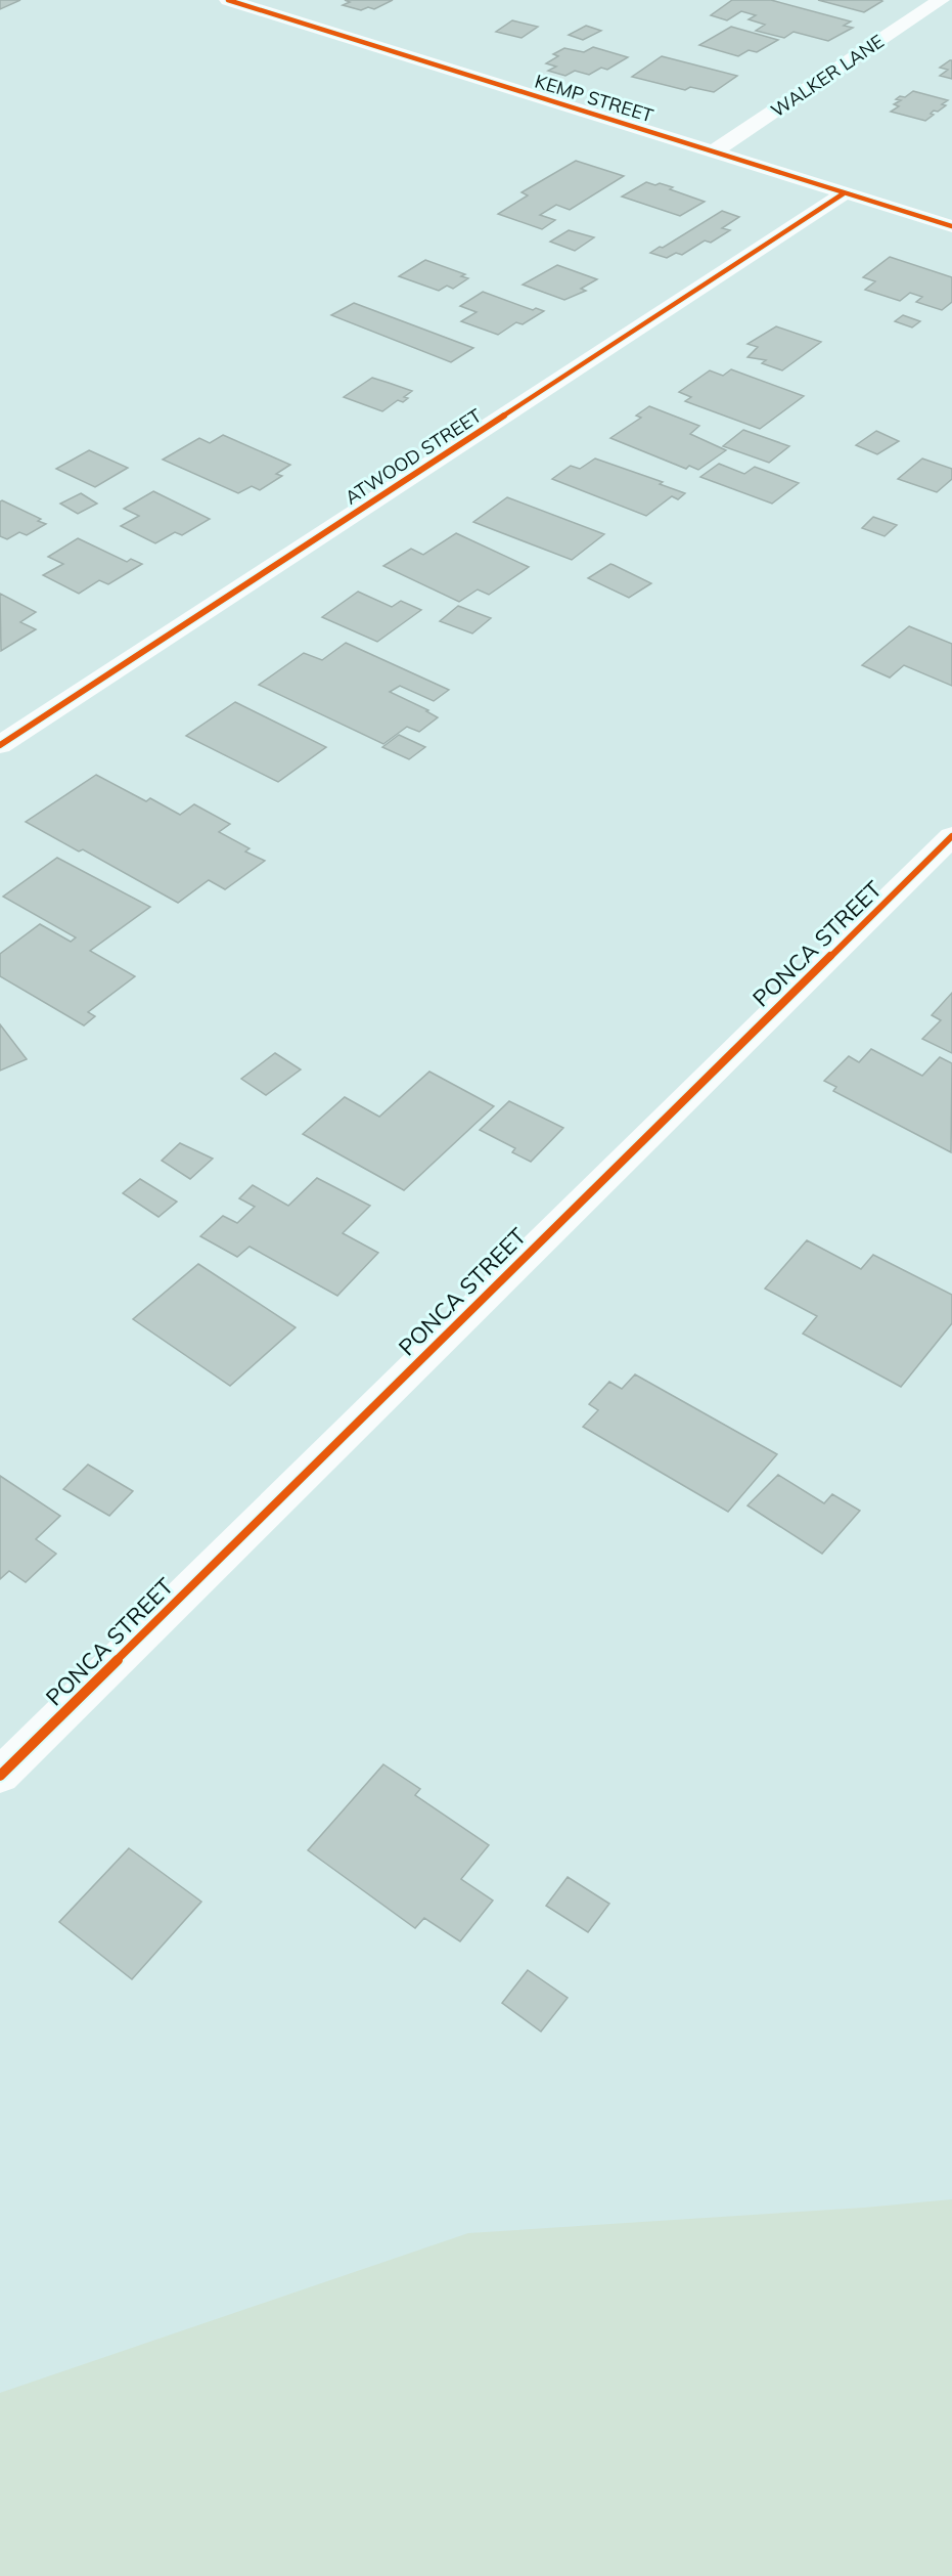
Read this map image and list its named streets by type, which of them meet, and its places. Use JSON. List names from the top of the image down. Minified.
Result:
{"streets":{"street":["WALKER LANE","KEMP STREET","ATWOOD STREET","PONCA STREET"]},"crossings":[["WALKER LANE","KEMP STREET"],["KEMP STREET","ATWOOD STREET"]]}
